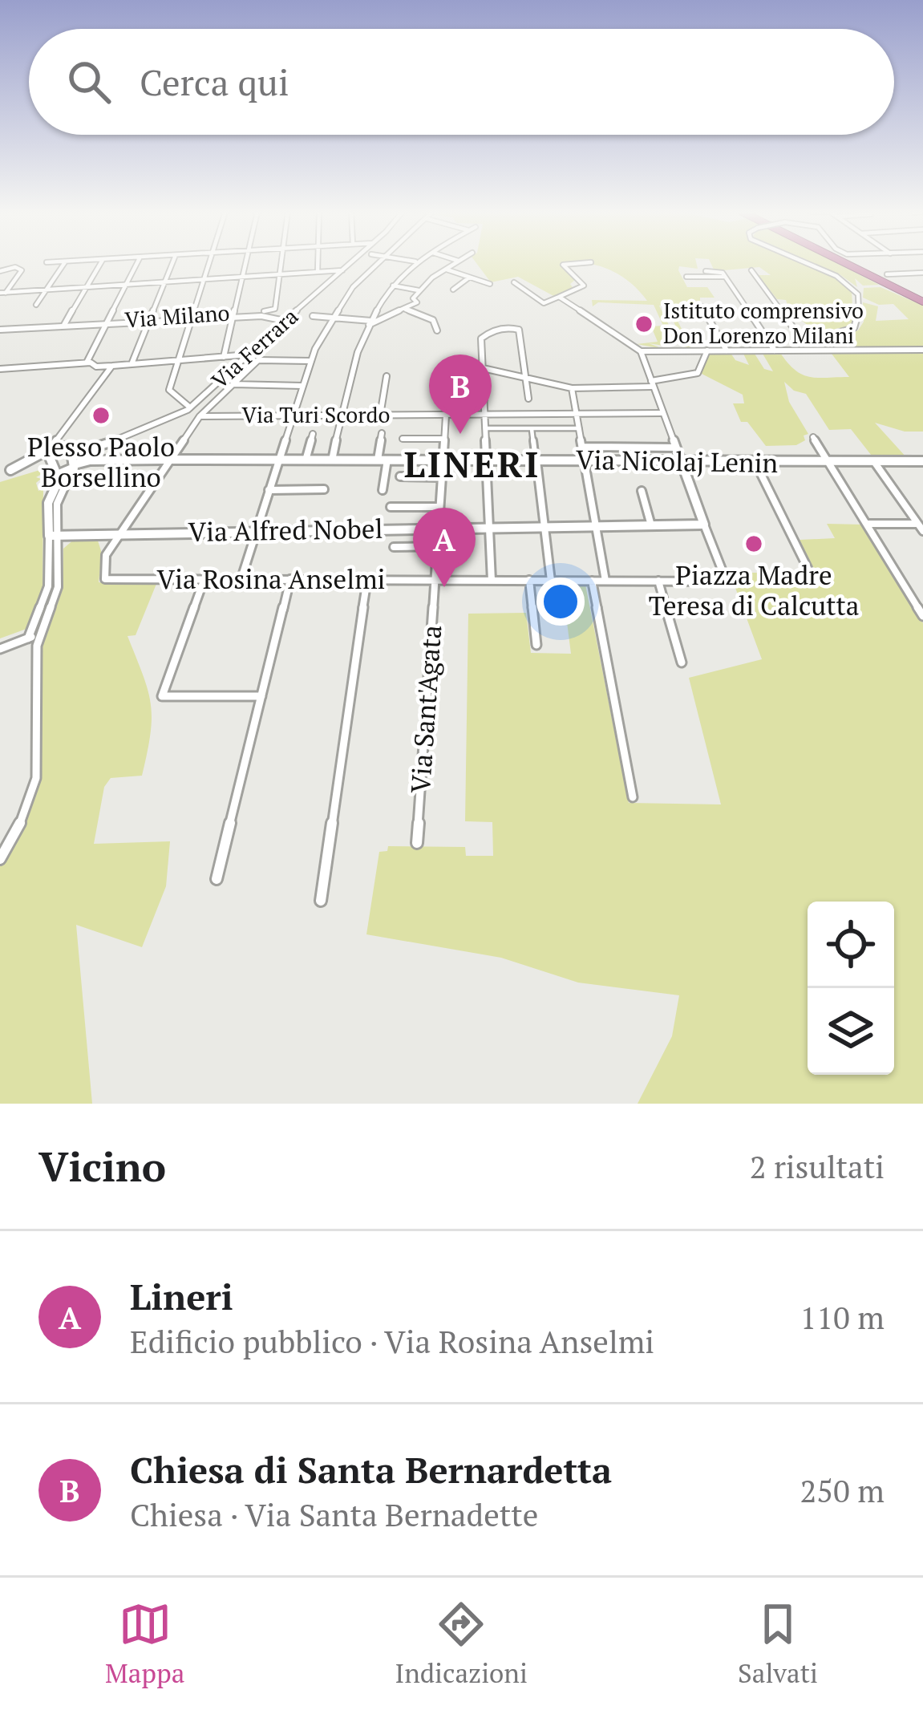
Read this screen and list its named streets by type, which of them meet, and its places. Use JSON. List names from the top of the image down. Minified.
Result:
{"streets":{"main road":["Via Nicolaj Lenin","Via Alfred Nobel"],"street":["Via Milano","Via Ferrara","Via Turi Scordo","Via Rosina Anselmi","Via Sant'Agata"]},"crossings":[["Via Milano","Via Ferrara"],["Via Turi Scordo","Via Sant'Agata"],["Via Nicolaj Lenin","Via Sant'Agata"],["Via Alfred Nobel","Via Rosina Anselmi"],["Via Alfred Nobel","Via Sant'Agata"],["Via Rosina Anselmi","Via Sant'Agata"]],"districts":["LINERI"],"places":["Istituto comprensivo Don Lorenzo Milani","Plesso Paolo Borsellino","Piazza Madre Teresa di Calcutta"],"page":{"search":"Cerca qui","pins":["B","A"],"heading":["Vicino","2 risultati"],"list":[{"mark":"A","name":"Lineri","note":"Edificio pubblico · Via Rosina Anselmi","value":"110 m"},{"mark":"B","name":"Chiesa di Santa Bernardetta","note":"Chiesa · Via Santa Bernadette","value":"250 m"}],"nav":["Mappa","Indicazioni","Salvati"]}}
